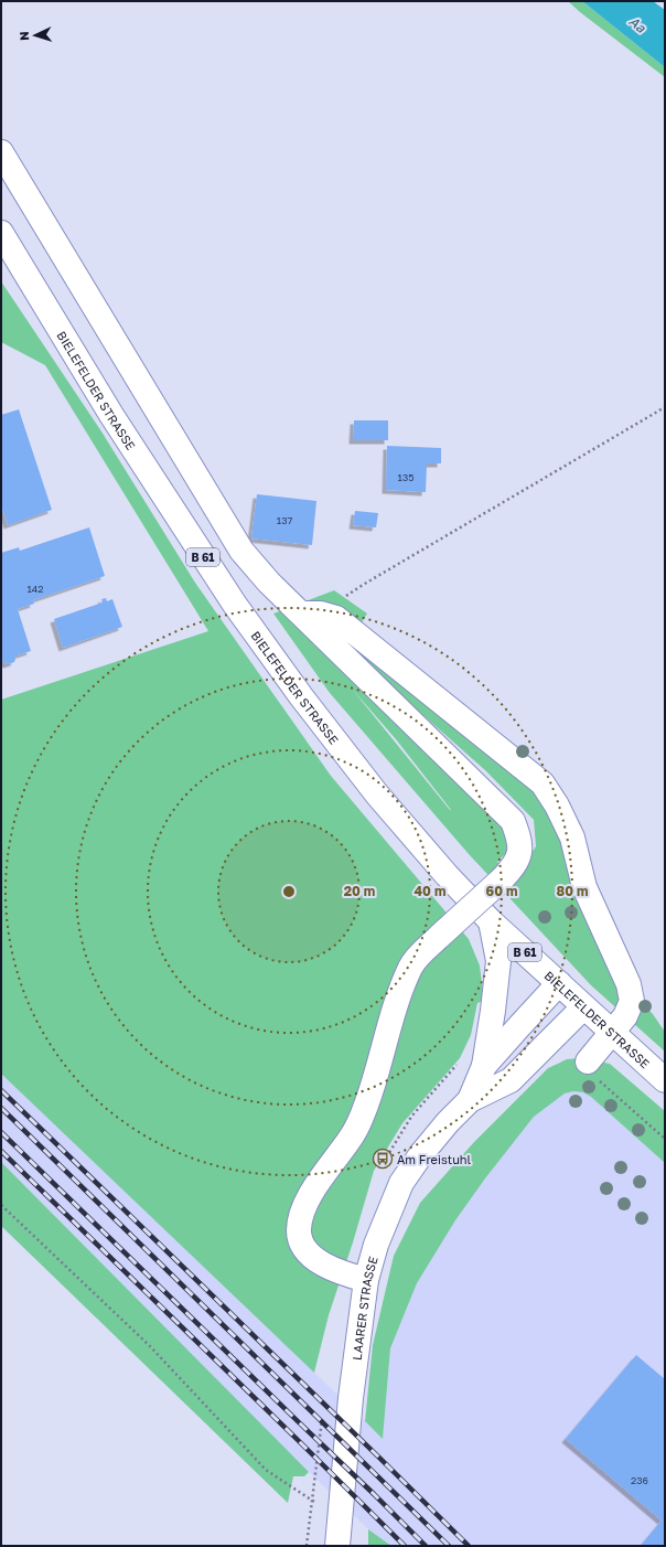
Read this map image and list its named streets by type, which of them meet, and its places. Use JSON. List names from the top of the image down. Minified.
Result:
{"streets":{"main road":["BIELEFELDER STRASSE","B 61","LAARER STRASSE"]},"crossings":[["BIELEFELDER STRASSE","B 61"],["BIELEFELDER STRASSE","LAARER STRASSE"],["B 61","LAARER STRASSE"]],"water":["Aa"],"places":{"bus stop":["Am Freistuhl"]},"house_numbers":["135","137","142","236"],"north":"left","rings":["20 m","40 m","60 m","80 m"]}
